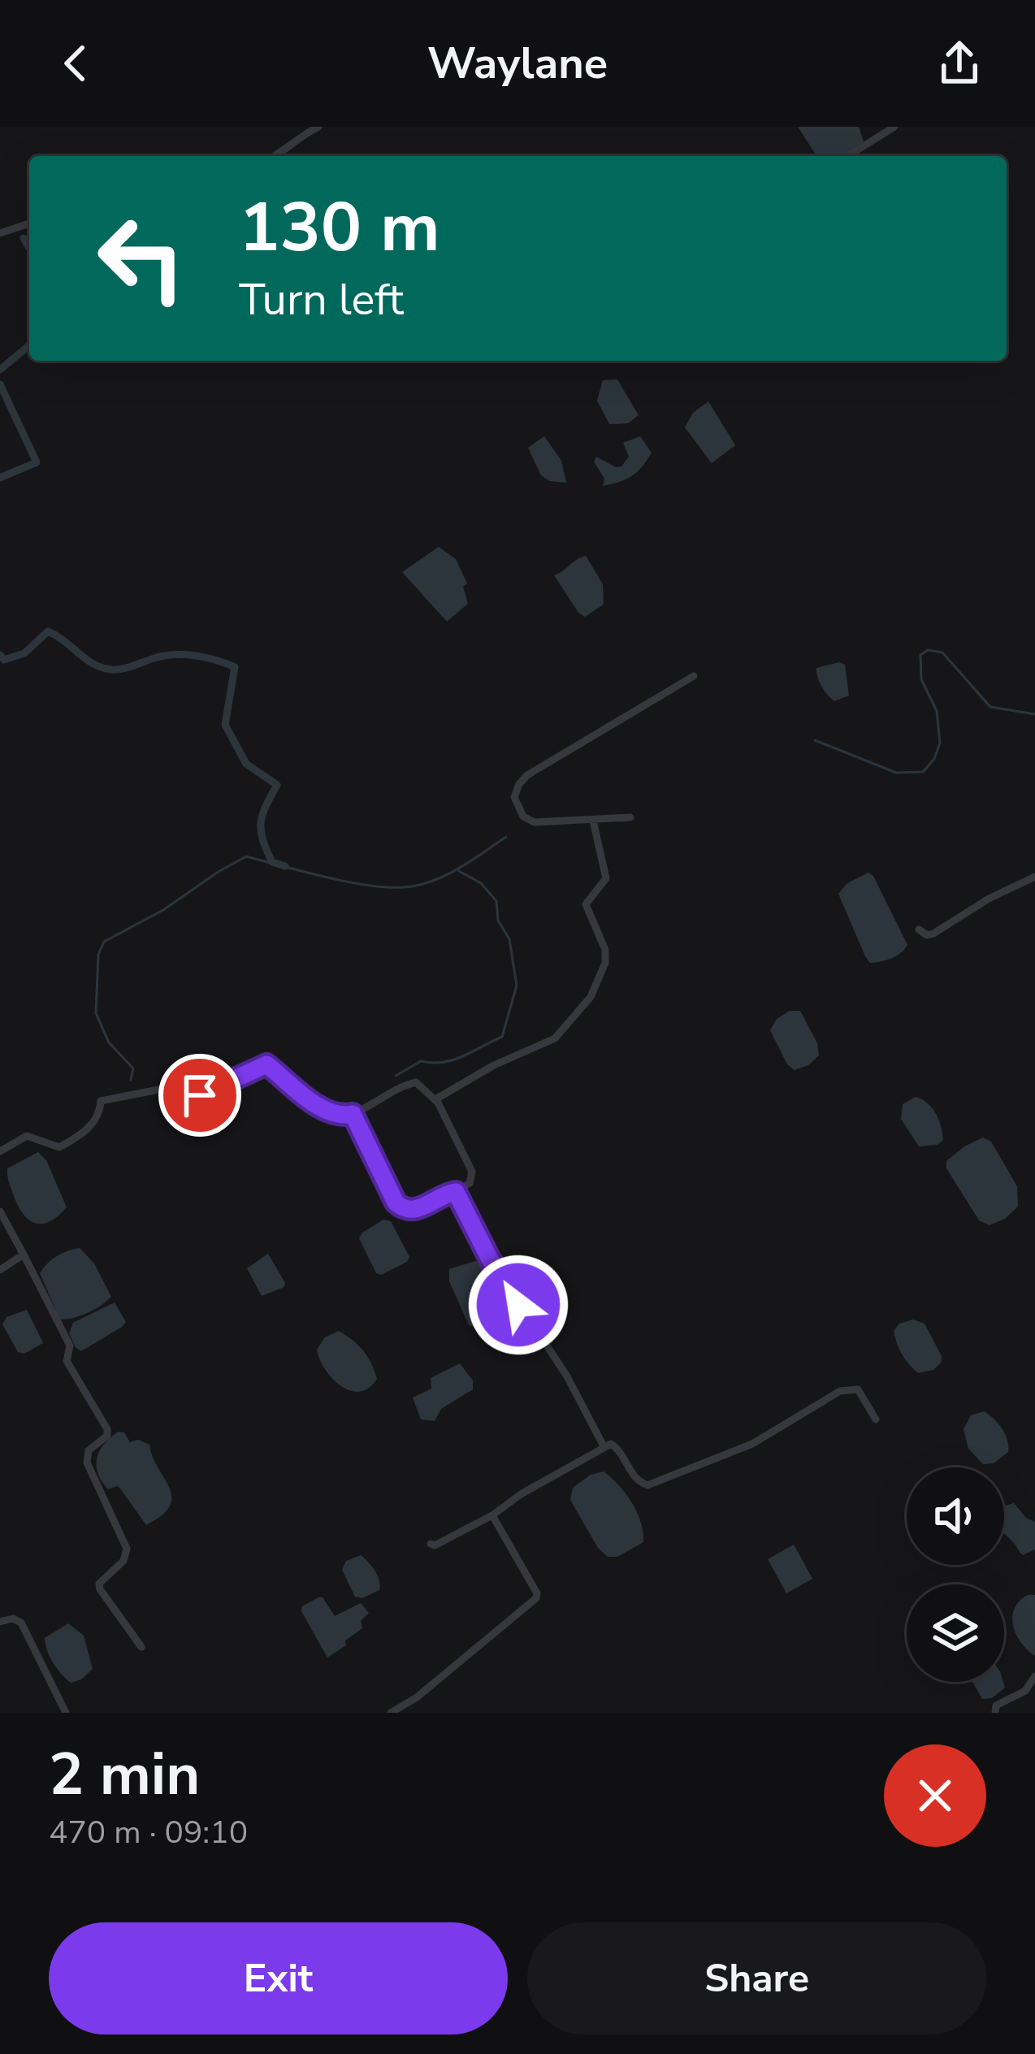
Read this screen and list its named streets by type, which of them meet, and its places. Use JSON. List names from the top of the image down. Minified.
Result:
{"page":{"header":"Waylane","turn":["130 m","Turn left"],"heading":["2 min","470 m · 09:10"],"buttons":["Exit","Share"]}}
